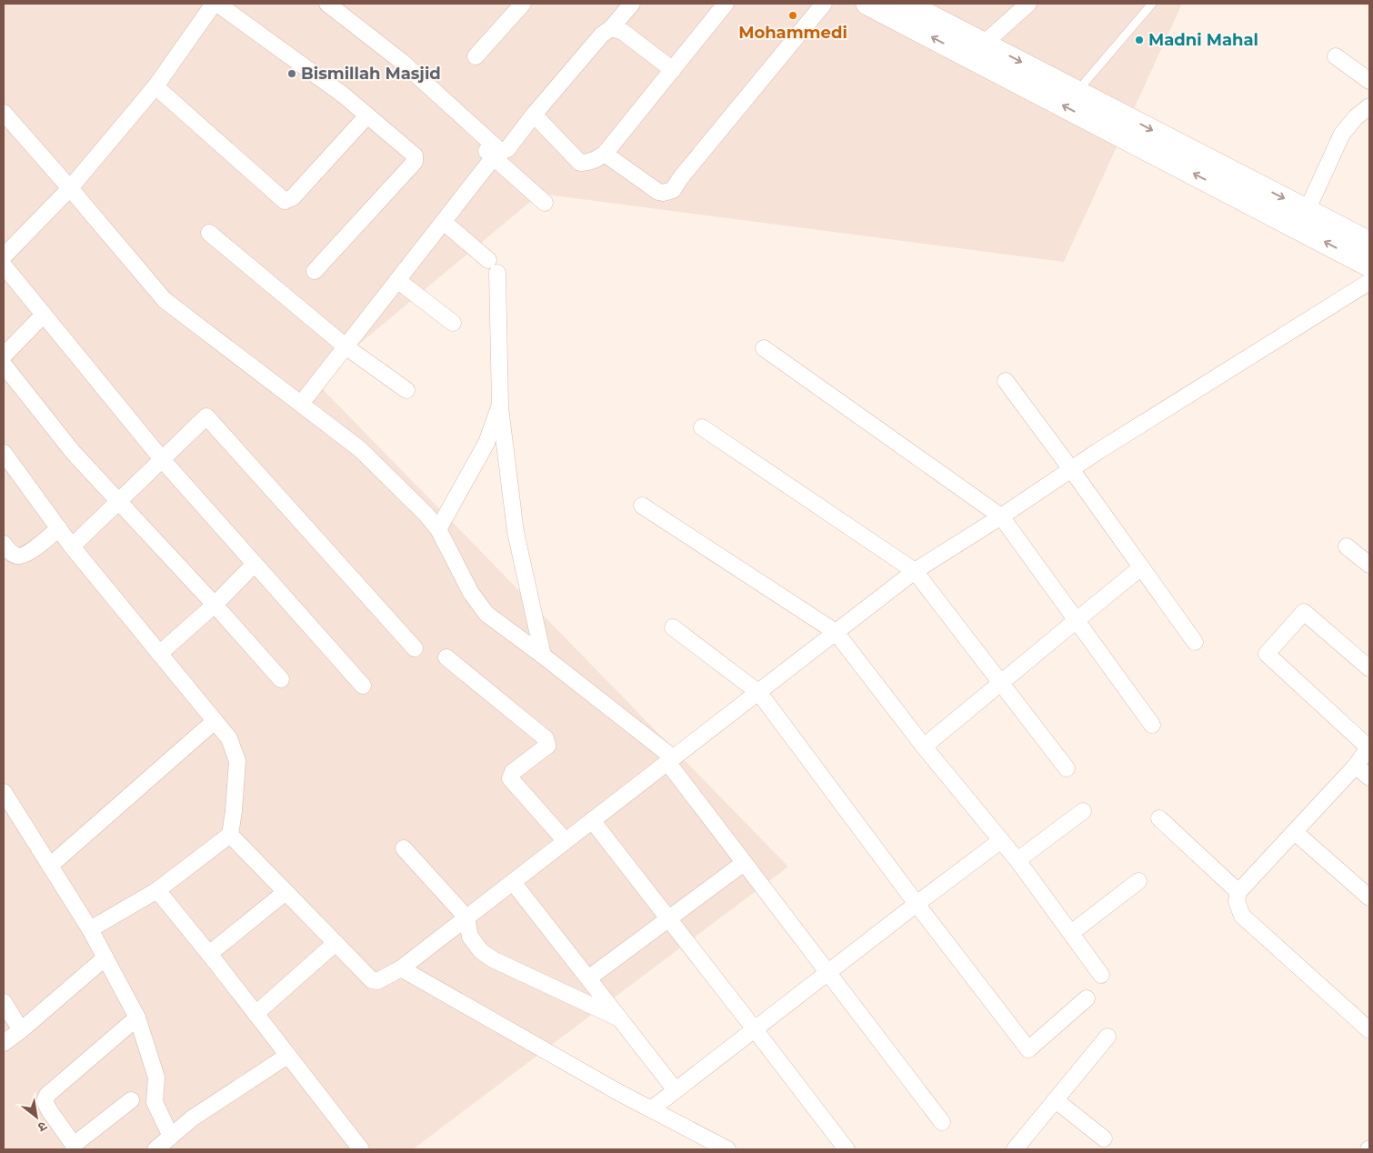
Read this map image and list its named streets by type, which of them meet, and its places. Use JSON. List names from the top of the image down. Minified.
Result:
{"places":["Mohammedi","Madni Mahal","Bismillah Masjid"],"north":"bottom right"}
